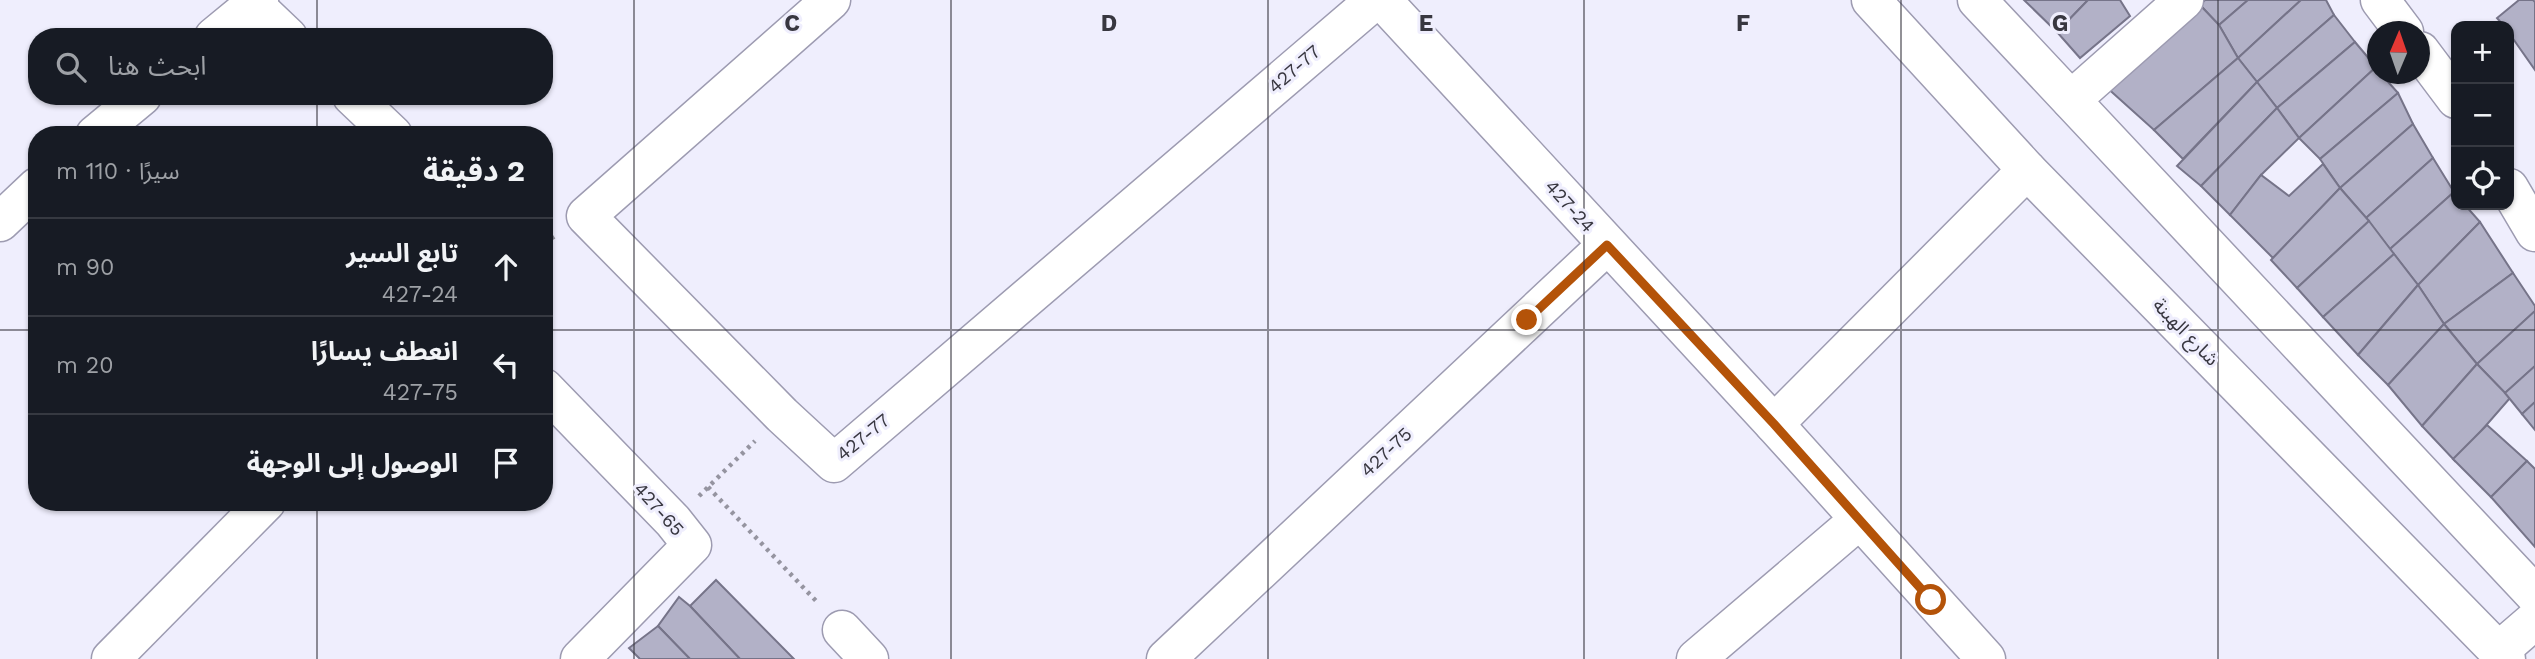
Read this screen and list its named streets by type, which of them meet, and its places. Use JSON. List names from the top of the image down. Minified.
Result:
{"streets":{"street":["427-77","427-24","شارع الهبنة","427-75","427-65"]},"crossings":[["427-24","427-75"]],"north":"top","page":{"map_buttons":["+","−"],"search":"ابحث هنا","heading":["2 دقيقة","سيرًا · 110 m"],"list":[["تابع السير","427-24","90 m"],["انعطف يسارًا","427-75","20 m"],"الوصول إلى الوجهة"]},"grid":{"columns":["C","D","E","F","G"]}}
